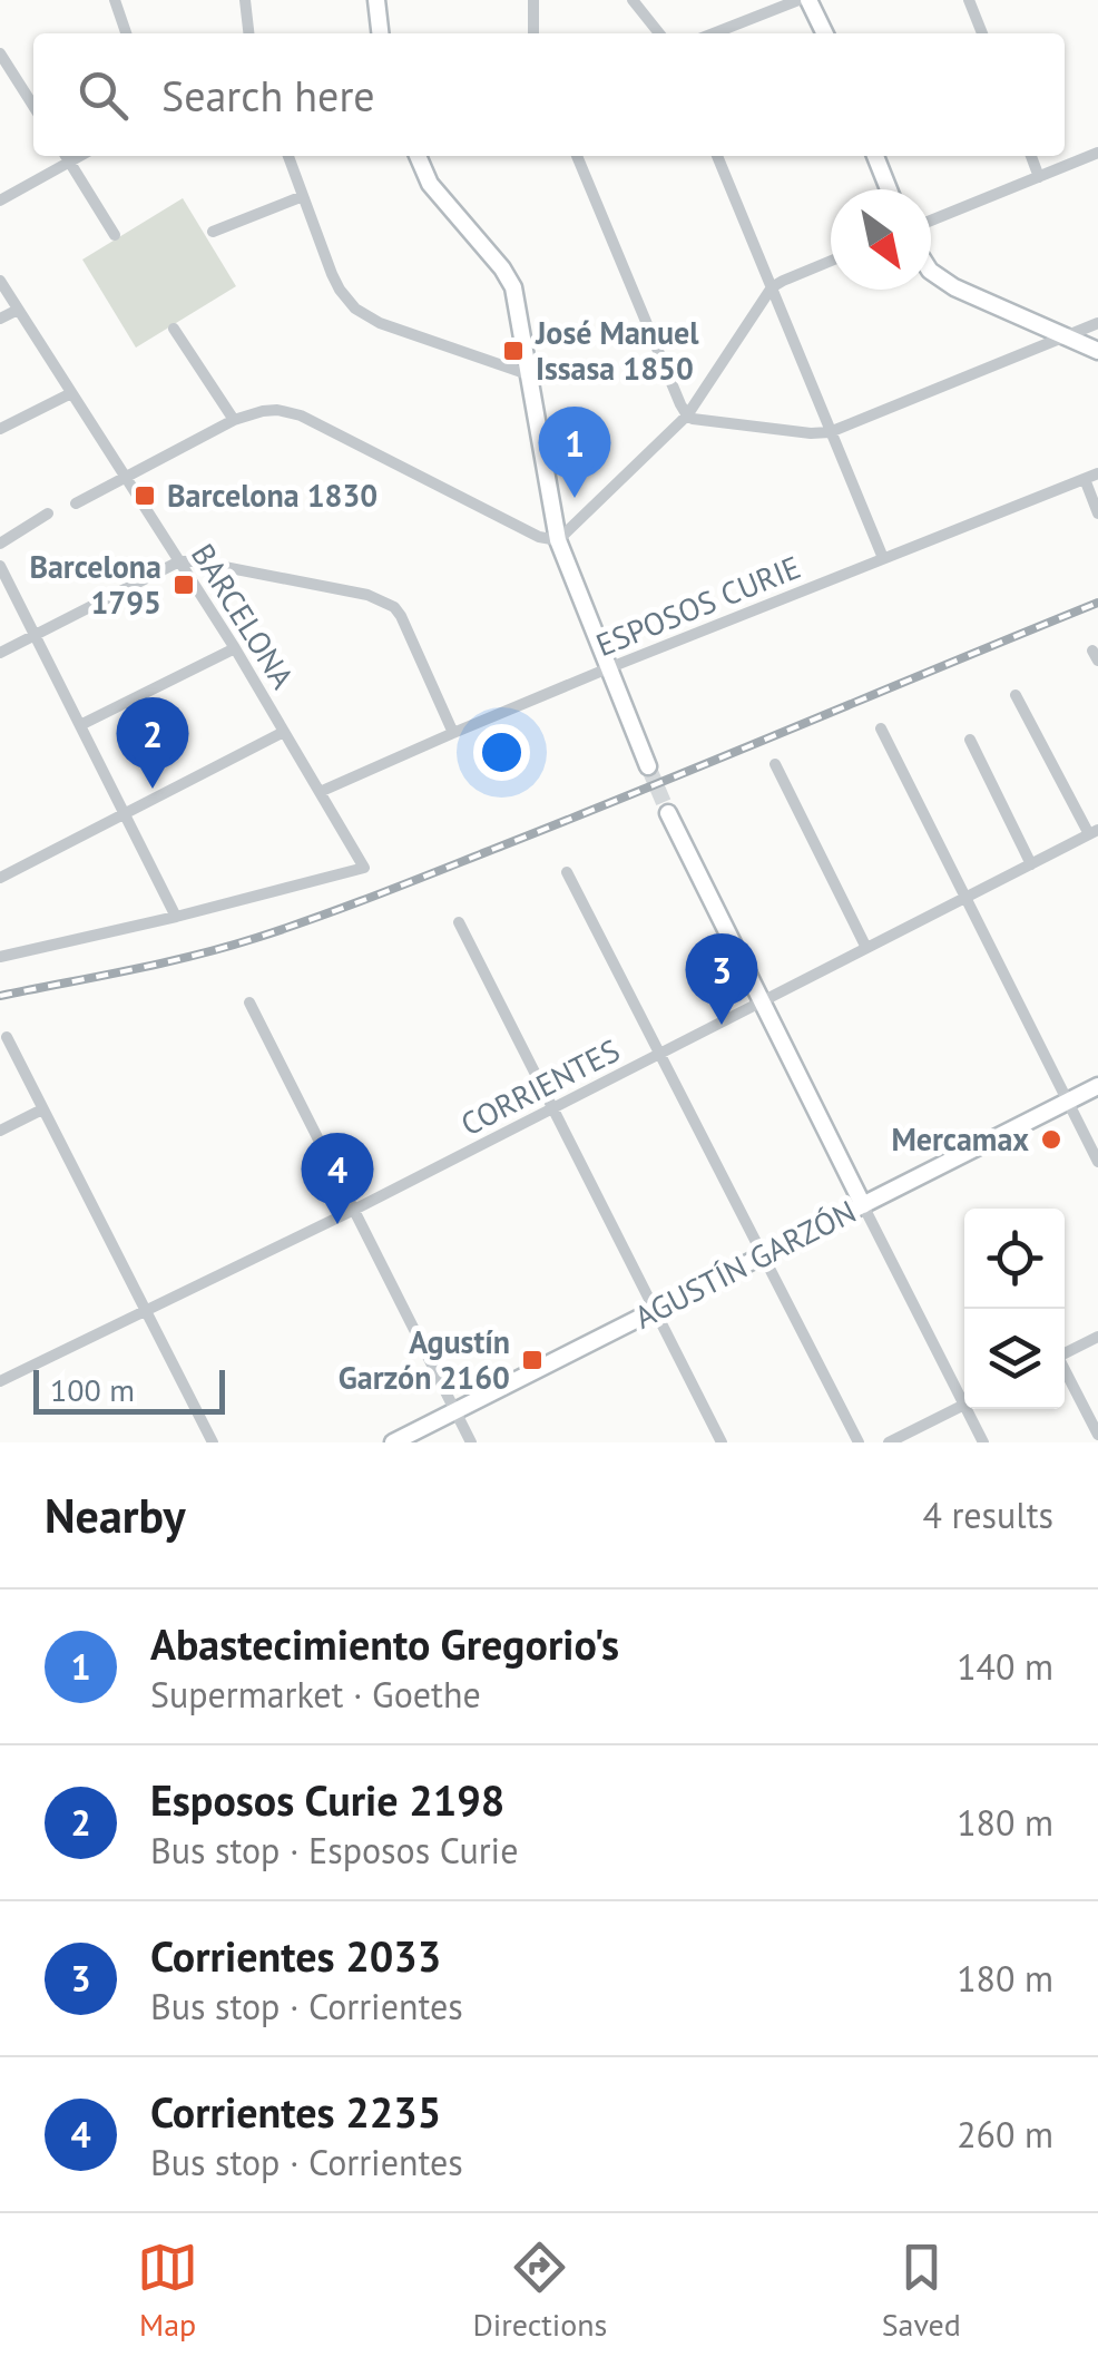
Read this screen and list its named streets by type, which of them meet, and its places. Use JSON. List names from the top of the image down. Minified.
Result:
{"streets":{"main road":["AGUSTÍN GARZÓN"],"street":["ESPOSOS CURIE","BARCELONA","CORRIENTES"]},"crossings":[["ESPOSOS CURIE","BARCELONA"]],"places":{"transit":["José Manuel Issasa 1850","Barcelona 1830","Barcelona 1795","Agustín Garzón 2160"],"other":["Mercamax"]},"scale_bar":"100 m","north":"bottom right","page":{"search":"Search here","pins":["1","2","3","4"],"scale":"100 m","heading":["Nearby","4 results"],"list":[{"mark":"1","name":"Abastecimiento Gregorio's","note":"Supermarket · Goethe","value":"140 m"},{"mark":"2","name":"Esposos Curie 2198","note":"Bus stop · Esposos Curie","value":"180 m"},{"mark":"3","name":"Corrientes 2033","note":"Bus stop · Corrientes","value":"180 m"},{"mark":"4","name":"Corrientes 2235","note":"Bus stop · Corrientes","value":"260 m"}],"nav":["Map","Directions","Saved"]}}
